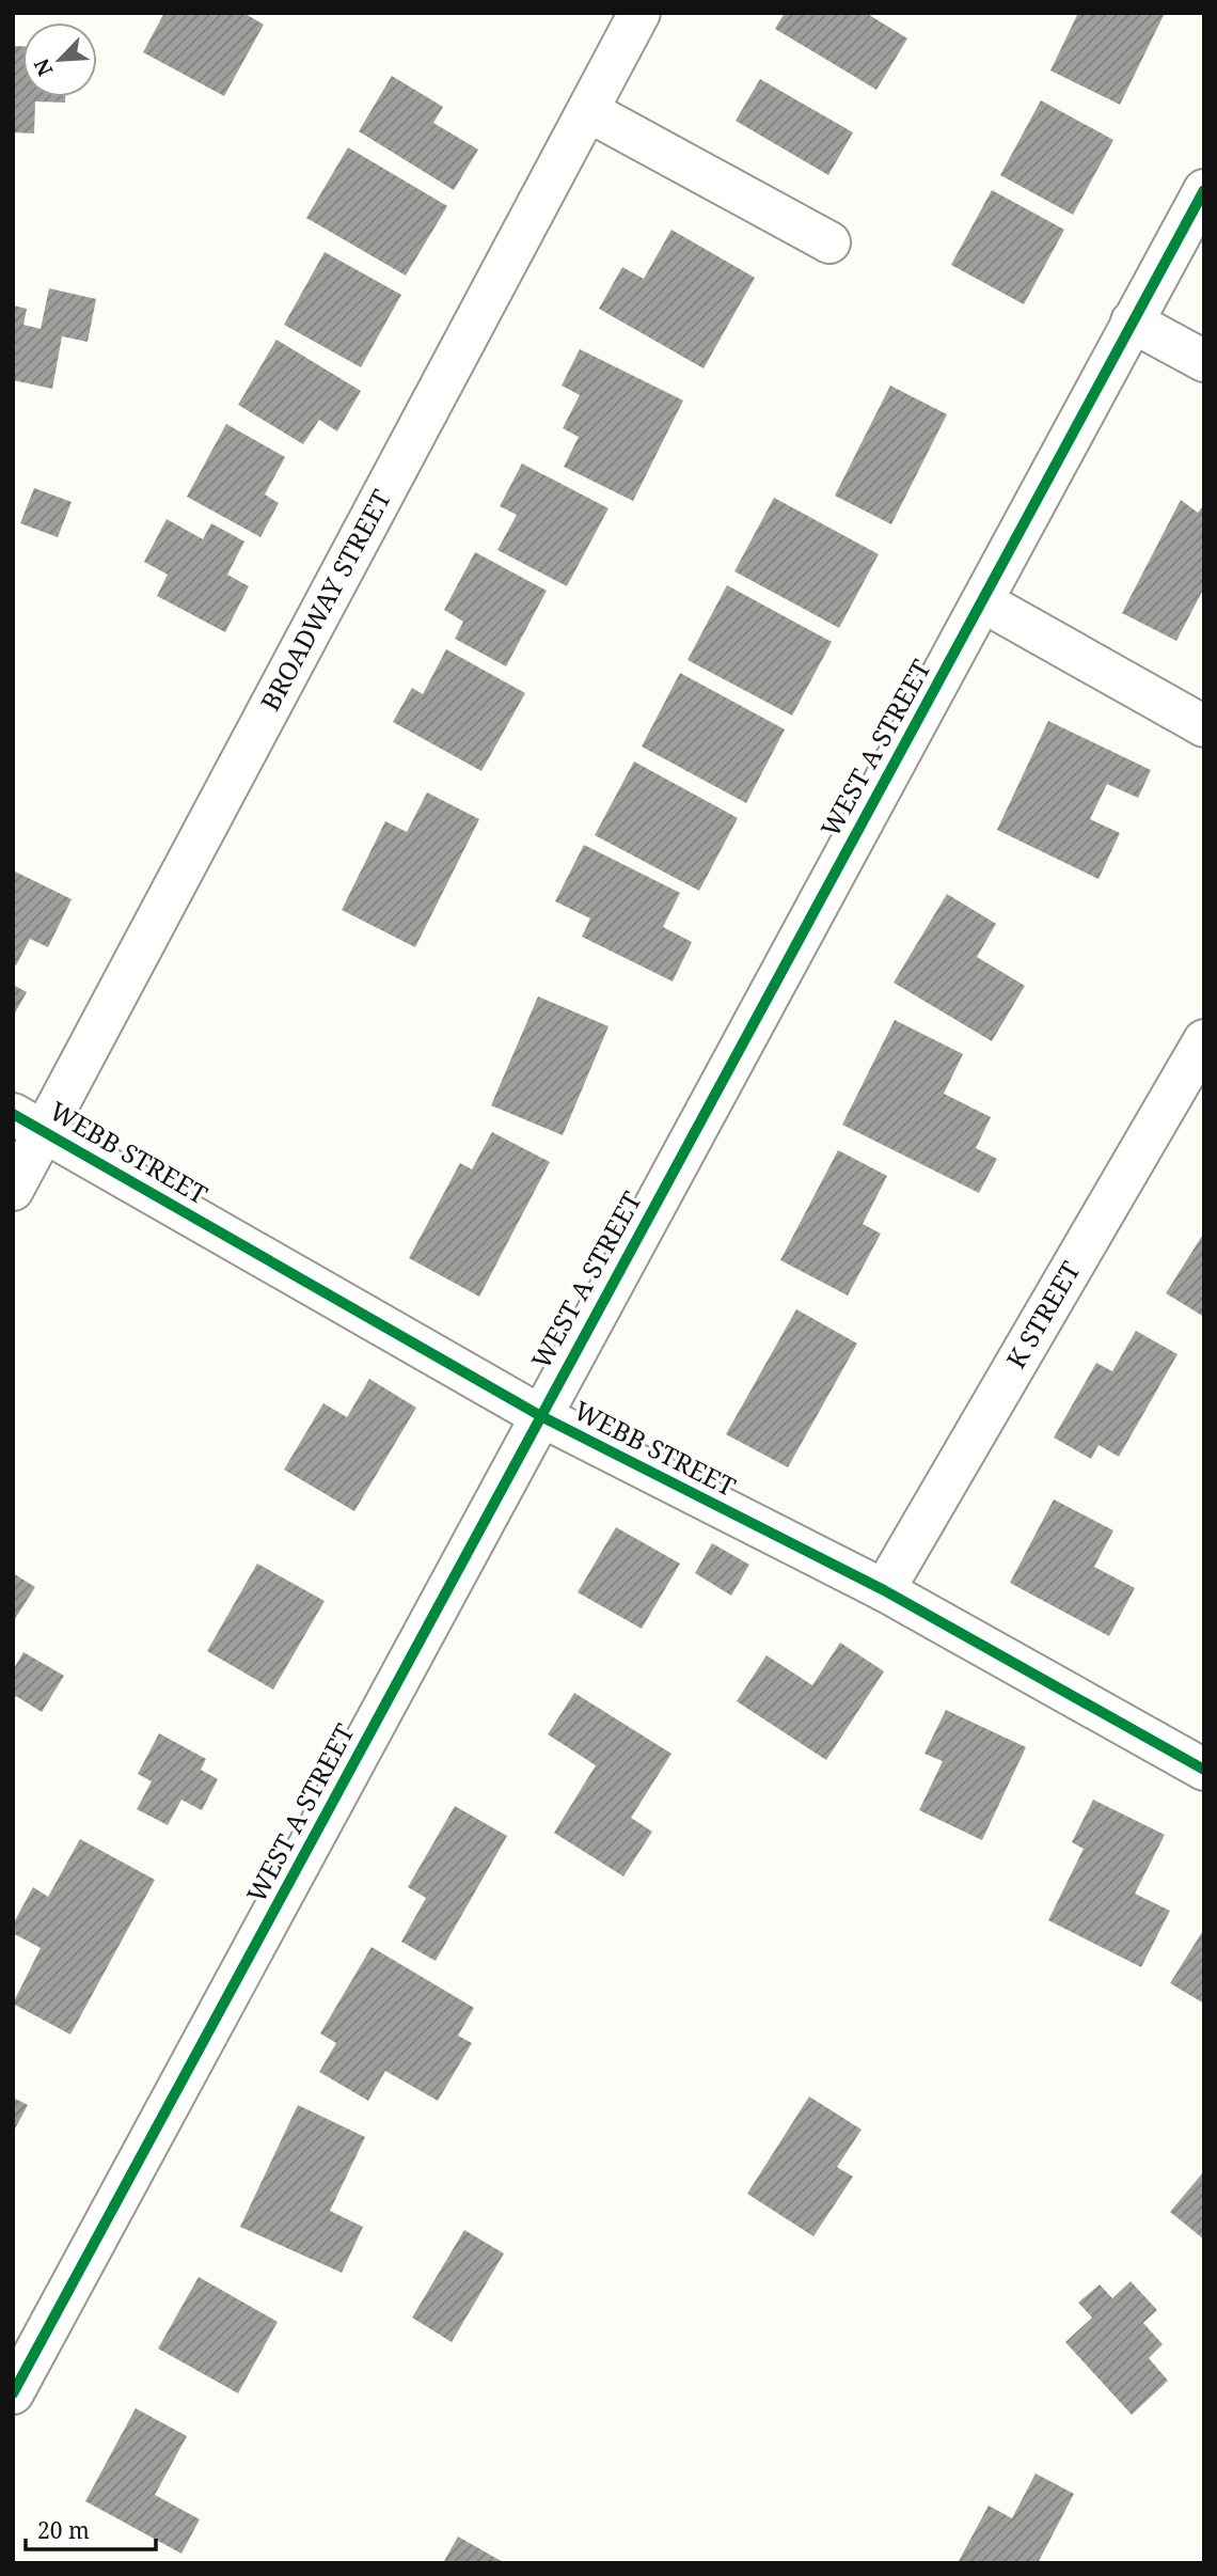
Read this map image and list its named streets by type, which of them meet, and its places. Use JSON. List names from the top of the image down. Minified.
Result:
{"streets":{"street":["BROADWAY STREET","WEST A STREET","WEBB STREET","K STREET"]},"crossings":[["BROADWAY STREET","WEBB STREET"],["WEST A STREET","WEBB STREET"],["WEBB STREET","K STREET"]],"scale_bar":"20 m","north":"bottom left"}
